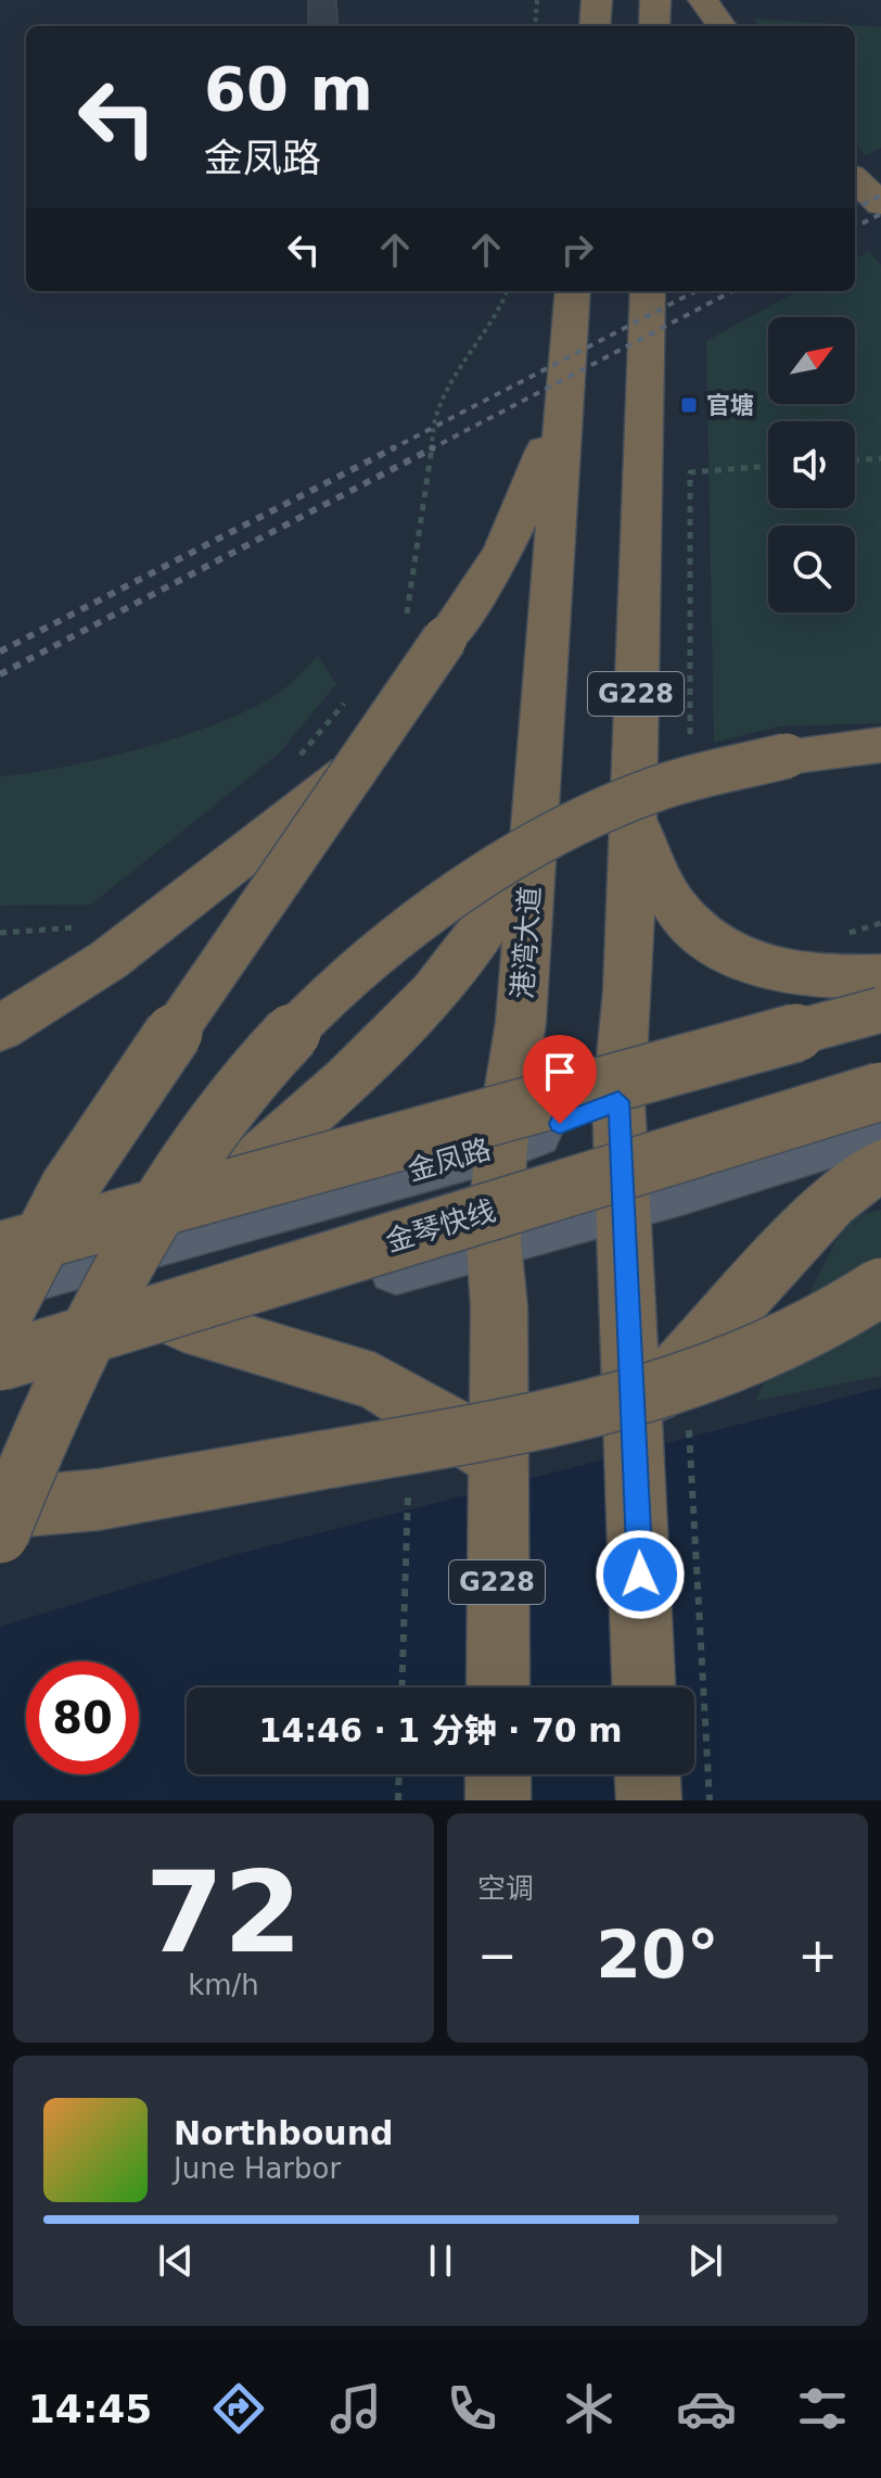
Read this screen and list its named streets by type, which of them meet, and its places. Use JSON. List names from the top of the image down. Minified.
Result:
{"streets":{"highway":["G228","港湾大道","金琴快线"],"main road":["金凤路"]},"crossings":[["G228","金凤路"],["港湾大道","金凤路"]],"places":{"transit":["官塘"]},"north":"top right","page":{"turn":["60 m","金凤路"],"limit":"80","trip":"14:46 · 1 分钟 · 70 m","tile":[["72","km/h"],"空调"],"heat":["−","20°","+"],"song":["Northbound","June Harbor"],"tabs":"14:45"}}
